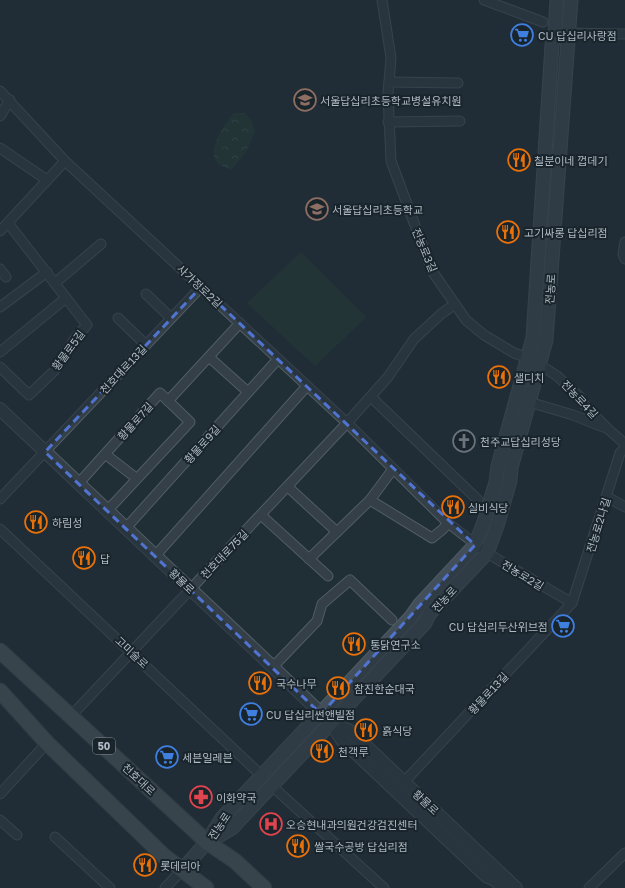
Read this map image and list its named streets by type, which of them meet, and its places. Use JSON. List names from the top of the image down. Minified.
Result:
{"streets":{"main road":["전농로","50","천호대로"],"street":["전농로3길","사가정로2길","황물로5길","천호대로13길","전농로4길","황물로7길","황물로9길","전농로2나길","천호대로75길","전농로2길","황물로","고미술로","황물로13길"]},"crossings":[["전농로3길","전농로"],["전농로3길","전농로4길"],["전농로3길","천호대로75길"],["사가정로2길","전농로"],["사가정로2길","천호대로13길"],["사가정로2길","황물로7길"],["사가정로2길","황물로9길"],["사가정로2길","천호대로75길"],["사가정로2길","전농로2길"],["전농로","전농로4길"],["전농로","전농로2길"],["전농로","황물로"],["전농로","고미술로"],["전농로","천호대로"],["천호대로13길","황물로"],["황물로7길","황물로"],["황물로9길","황물로"],["전농로2나길","전농로2길"],["전농로2나길","황물로13길"],["천호대로75길","황물로"],["천호대로75길","고미술로"],["천호대로75길","천호대로"],["전농로2길","황물로13길"],["황물로","황물로13길"]],"places":{"supermarket":["CU 답십리사랑점","CU 답십리두산위브점","CU 답십리썬앤빌점","세븐일레븐"],"school or university":["서울답십리초등학교병설유치원","서울답십리초등학교"],"restaurant":["칠분이네 껍데기","고기싸롱 답십리점","샐디치","실비식당","하림성","답","통닭연구소","국수나무","참진한순대국","흙식당","천객루","쌀국수공방 답십리점","롯데리아"],"church":["천주교답십리성당"],"pharmacy":["이화약국"],"hospital":["오승현내과의원건강검진센터"]}}
